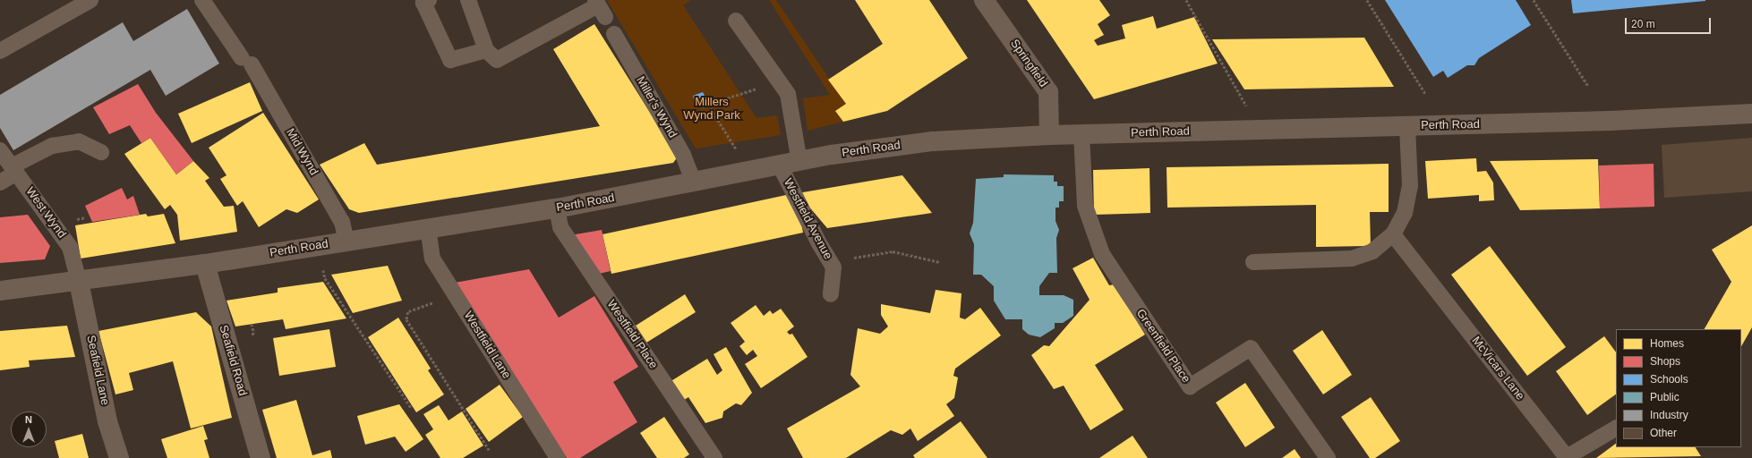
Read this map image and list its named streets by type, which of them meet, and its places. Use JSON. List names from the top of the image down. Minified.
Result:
{"streets":{"street":["Springfield","Perth Road","Seafield Road","Seafield Lane"],"lane":["Miller's Wynd","Mid Wynd","West Wynd","Westfield Avenue","Westfield Place","Westfield Lane","Greenfield Place","McVicars Lane"]},"crossings":[["Springfield","Perth Road"],["Miller's Wynd","Perth Road"],["Perth Road","Mid Wynd"],["Perth Road","West Wynd"],["Perth Road","Westfield Avenue"],["Perth Road","Westfield Place"],["Perth Road","Westfield Lane"],["Perth Road","Greenfield Place"],["Perth Road","Seafield Road"],["Perth Road","Seafield Lane"],["West Wynd","Seafield Lane"]],"parks":["Millers Wynd Park"],"legend":["Homes","Shops","Schools","Public","Industry","Other"],"scale_bar":"20 m","north":"top"}
